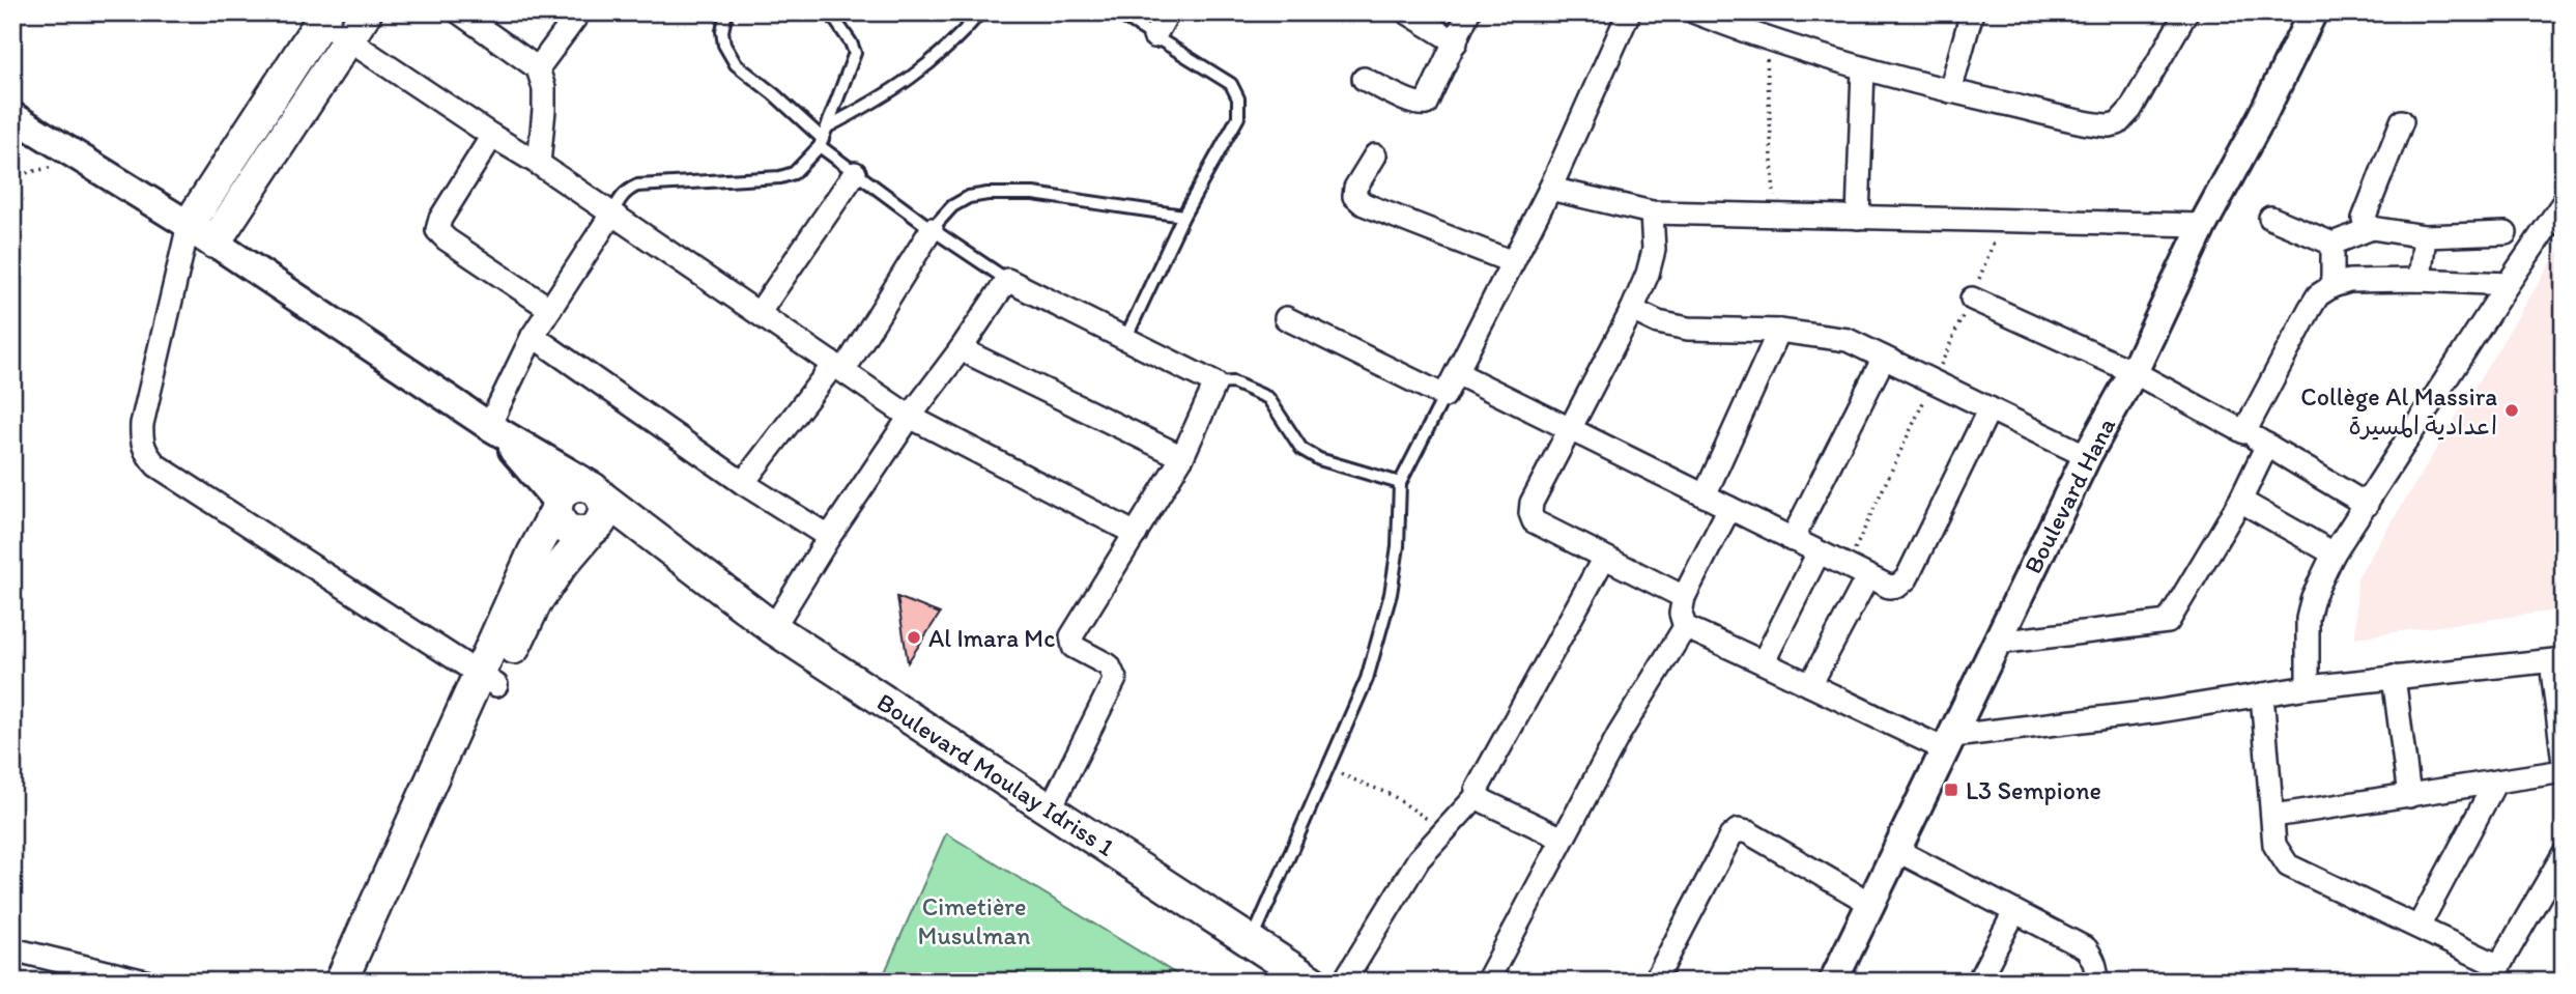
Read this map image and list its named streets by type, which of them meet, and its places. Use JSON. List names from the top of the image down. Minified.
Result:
{"streets":{"main road":["Boulevard Moulay Idriss 1"],"street":["Boulevard Hana"]},"parks":["Cimetière Musulman"],"places":{"other":["Collège Al Massira اعدادية المسيرة","Al Imara Mc"],"transit":["L3 Sempione"]}}
